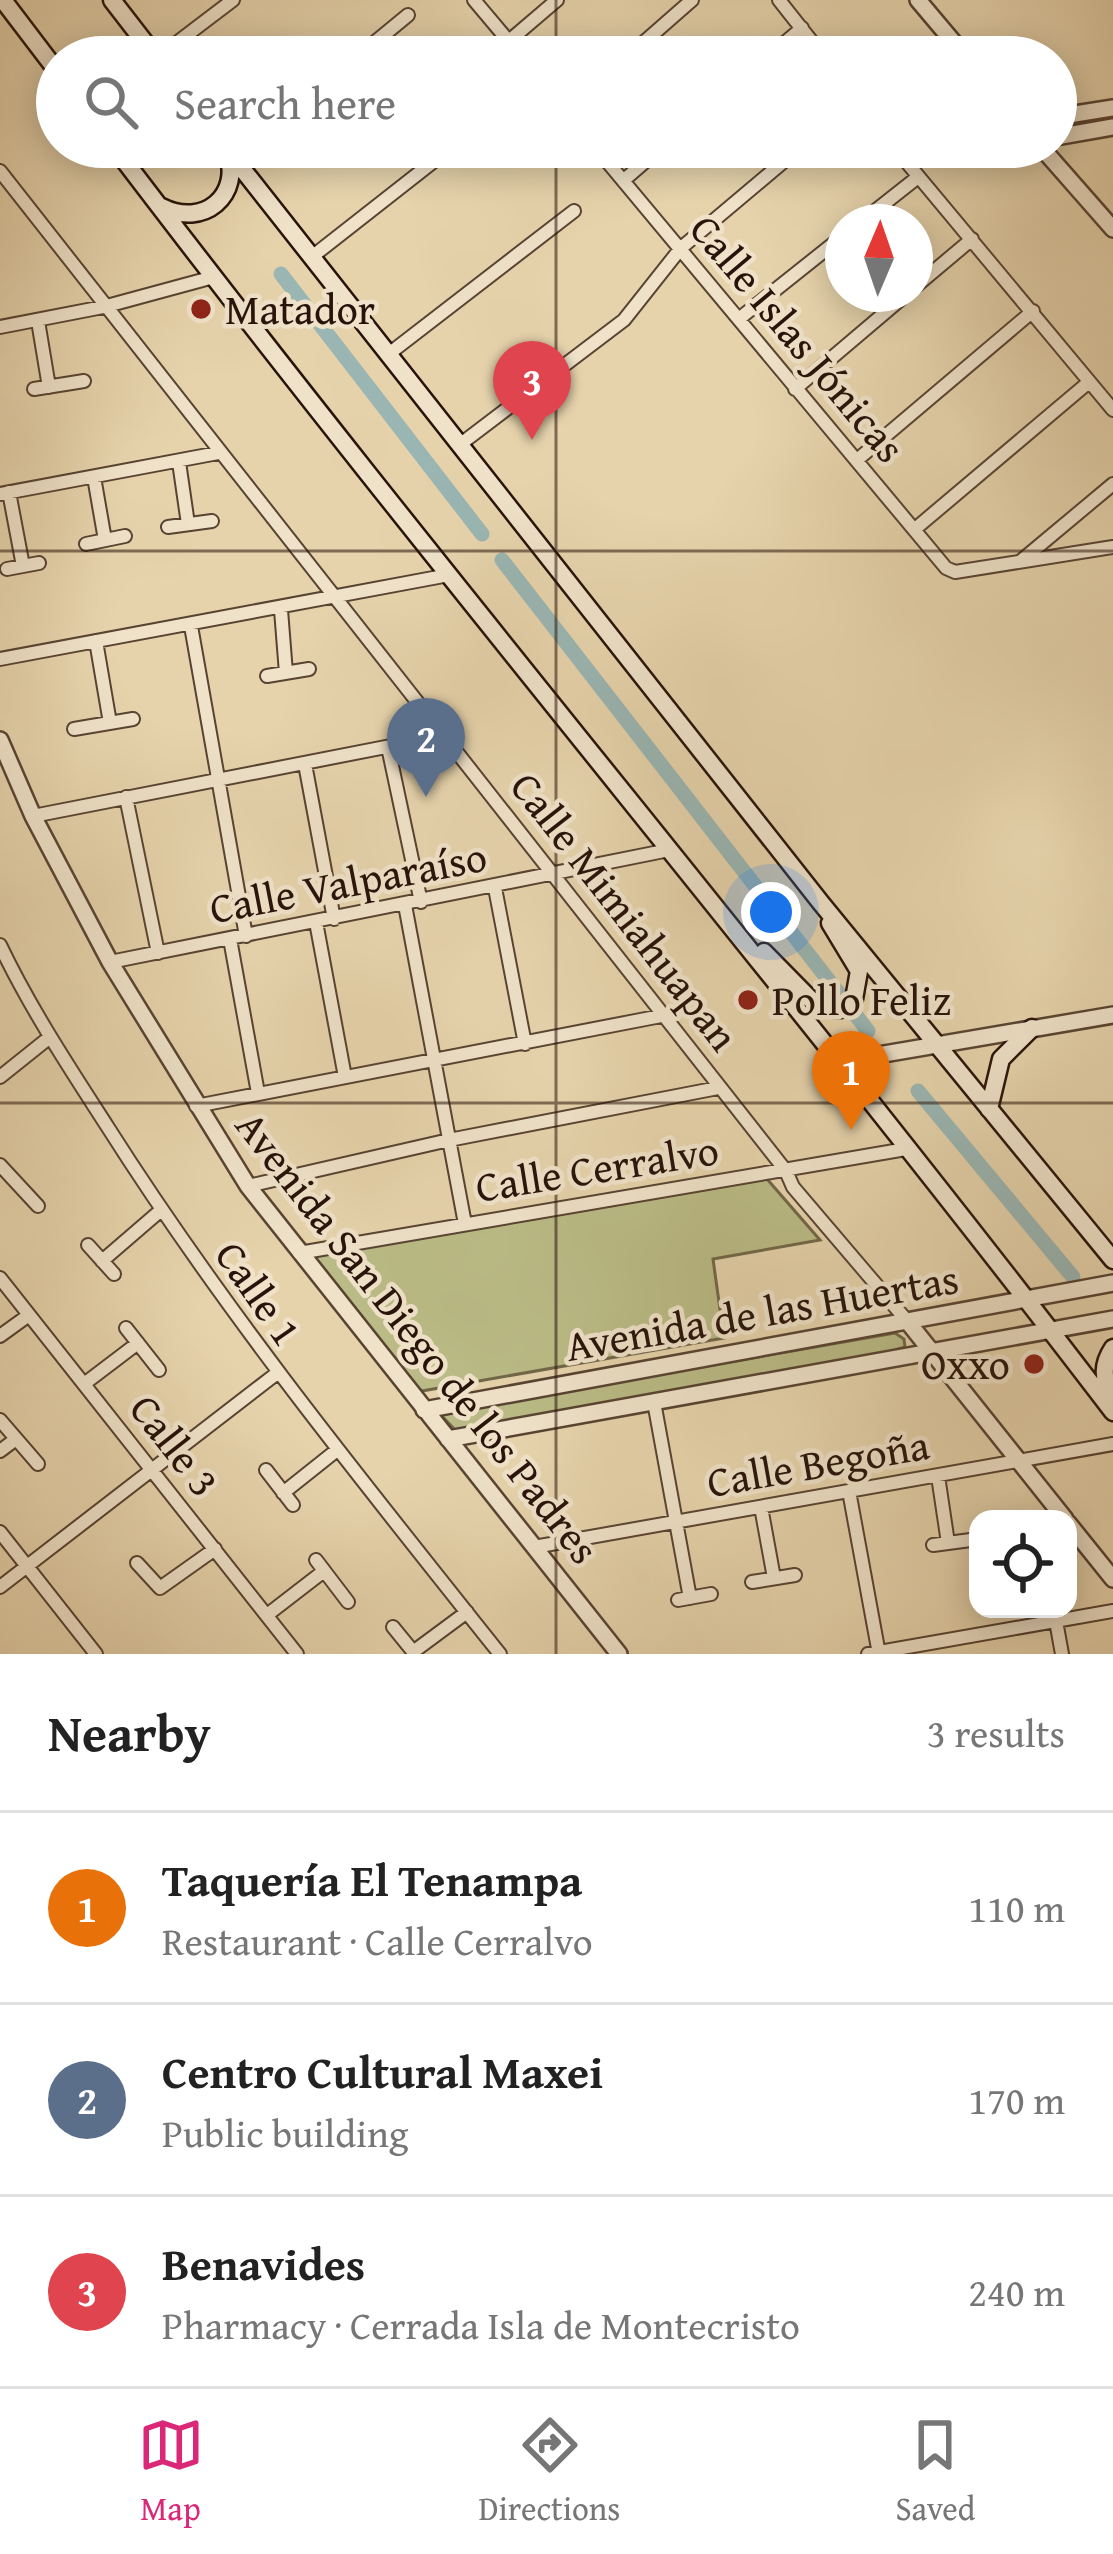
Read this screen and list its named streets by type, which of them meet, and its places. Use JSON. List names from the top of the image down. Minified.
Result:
{"streets":{"street":["Calle Islas Jónicas","Calle Valparaíso","Calle Mimiahuapan","Calle Cerralvo","Calle 1","Avenida de las Huertas","Avenida San Diego de los Padres","Calle 3","Calle Begoña"]},"crossings":[["Calle Valparaíso","Calle Mimiahuapan"],["Calle Valparaíso","Avenida San Diego de los Padres"],["Calle Mimiahuapan","Calle Cerralvo"],["Calle Mimiahuapan","Avenida de las Huertas"],["Calle Mimiahuapan","Calle Begoña"],["Calle Cerralvo","Avenida San Diego de los Padres"],["Avenida de las Huertas","Avenida San Diego de los Padres"],["Avenida San Diego de los Padres","Calle Begoña"]],"places":["Matador","Pollo Feliz","Oxxo"],"north":"top","page":{"search":"Search here","pins":["3","2","1"],"heading":["Nearby","3 results"],"list":[{"mark":"1","name":"Taquería El Tenampa","note":"Restaurant · Calle Cerralvo","value":"110 m"},{"mark":"2","name":"Centro Cultural Maxei","note":"Public building","value":"170 m"},{"mark":"3","name":"Benavides","note":"Pharmacy · Cerrada Isla de Montecristo","value":"240 m"}],"nav":["Map","Directions","Saved"]}}
